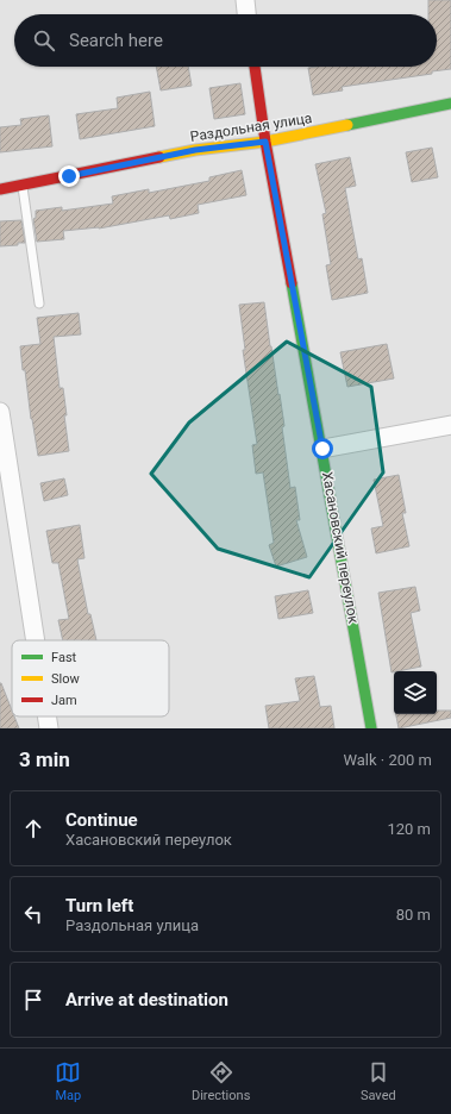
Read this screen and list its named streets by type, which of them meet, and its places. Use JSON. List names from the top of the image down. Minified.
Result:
{"streets":{"street":["Раздольная улица","Хасановский переулок"]},"crossings":[["Раздольная улица","Хасановский переулок"]],"legend":["Fast","Slow","Jam"],"page":{"search":"Search here","heading":["3 min","Walk · 200 m"],"list":[["Continue","Хасановский переулок","120 m"],["Turn left","Раздольная улица","80 m"],"Arrive at destination"],"nav":["Map","Directions","Saved"]}}
